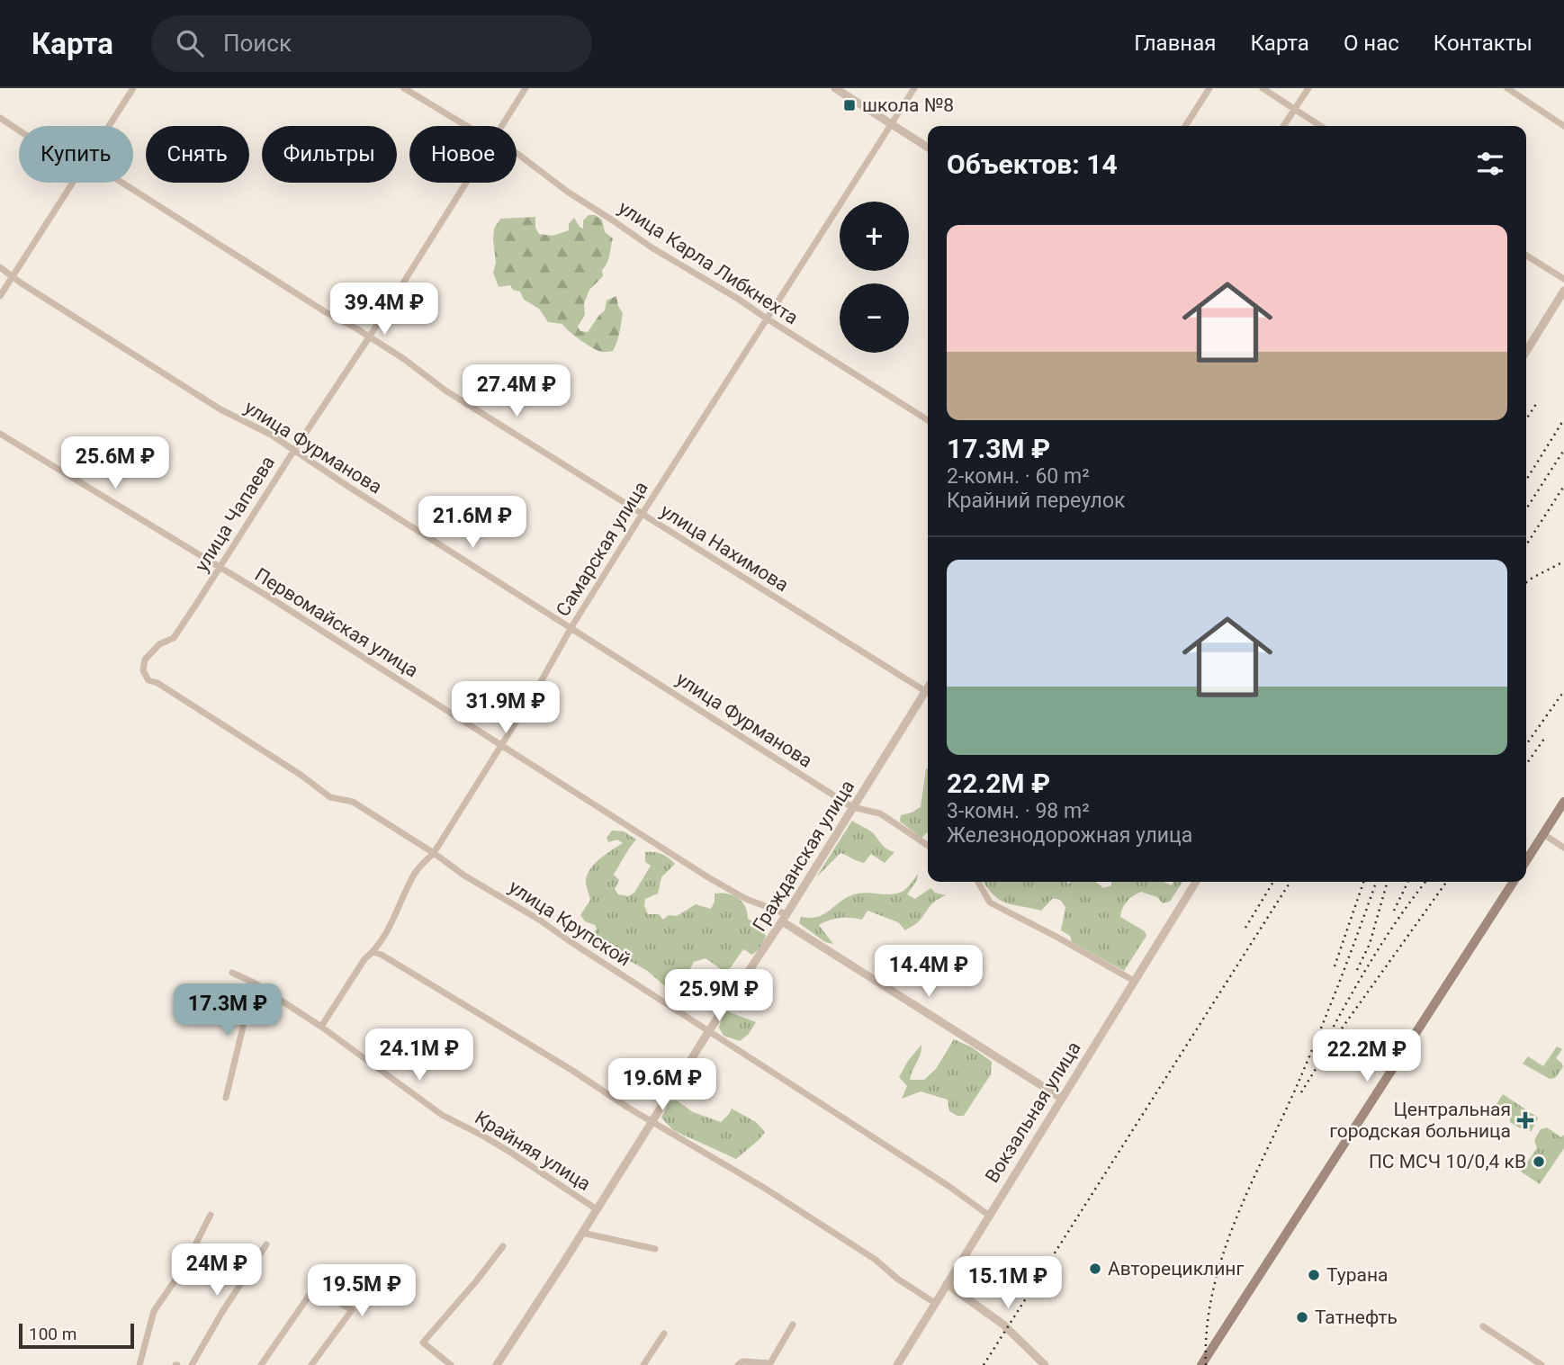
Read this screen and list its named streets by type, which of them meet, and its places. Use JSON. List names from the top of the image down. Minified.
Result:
{"streets":{"street":["улица Карла Либкнехта","улица Фурманова","улица Чапаева","улица Нахимова","Самарская улица","Первомайская улица","Гражданская улица","улица Крупской","Вокзальная улица","Крайняя улица"]},"crossings":[["улица Карла Либкнехта","Самарская улица"],["улица Фурманова","улица Чапаева"],["улица Фурманова","Самарская улица"],["улица Фурманова","Гражданская улица"],["улица Чапаева","улица Нахимова"],["улица Чапаева","Первомайская улица"],["улица Чапаева","улица Крупской"],["улица Нахимова","Самарская улица"],["Самарская улица","Первомайская улица"],["Самарская улица","улица Крупской"],["Самарская улица","Крайняя улица"],["Первомайская улица","Гражданская улица"],["Первомайская улица","Вокзальная улица"],["Гражданская улица","улица Крупской"],["Гражданская улица","Крайняя улица"],["улица Крупской","Вокзальная улица"]],"places":{"transit":["школа №8"],"health":["Центральная городская больница"],"other":["ПС МСЧ 10/0,4 кВ","Авторециклинг","Турана","Татнефть"]},"scale_bar":"100 m","page":{"header":"Карта","search":"Поиск","nav":["Главная","Карта","О нас","Контакты"],"chip":["Купить","Снять","Фильтры","Новое"],"heading":"Объектов: 14","map_buttons":["+","−"],"list":[{"name":"17.3M ₽","note":"2-комн. · 60 m² · Крайний переулок"},{"name":"22.2M ₽","note":"3-комн. · 98 m² · Железнодорожная улица"}],"price":["39.4M ₽","27.4M ₽","25.6M ₽","21.6M ₽","31.9M ₽","14.4M ₽","25.9M ₽","17.3M ₽","24.1M ₽","22.2M ₽","19.6M ₽","24M ₽","15.1M ₽","19.5M ₽"],"scale":"100 m"}}
